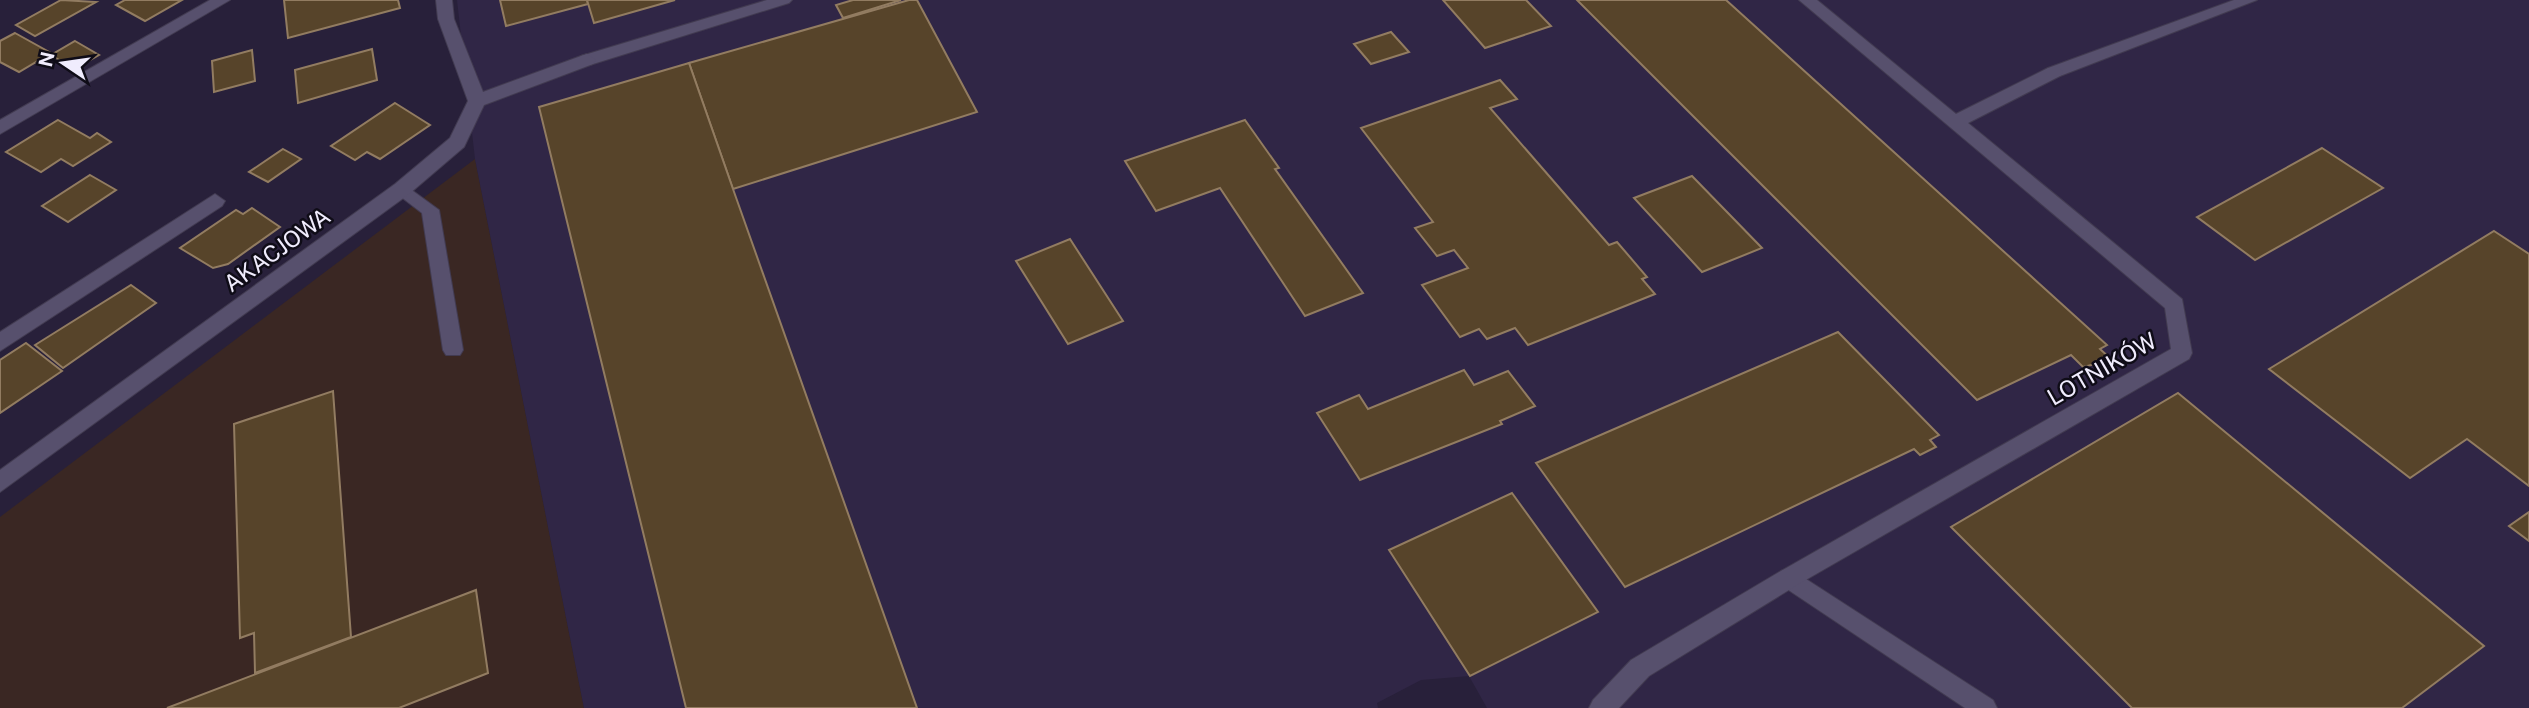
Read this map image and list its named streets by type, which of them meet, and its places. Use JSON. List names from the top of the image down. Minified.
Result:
{"streets":{"street":["AKACJOWA","LOTNIKÓW"]},"north":"left"}
